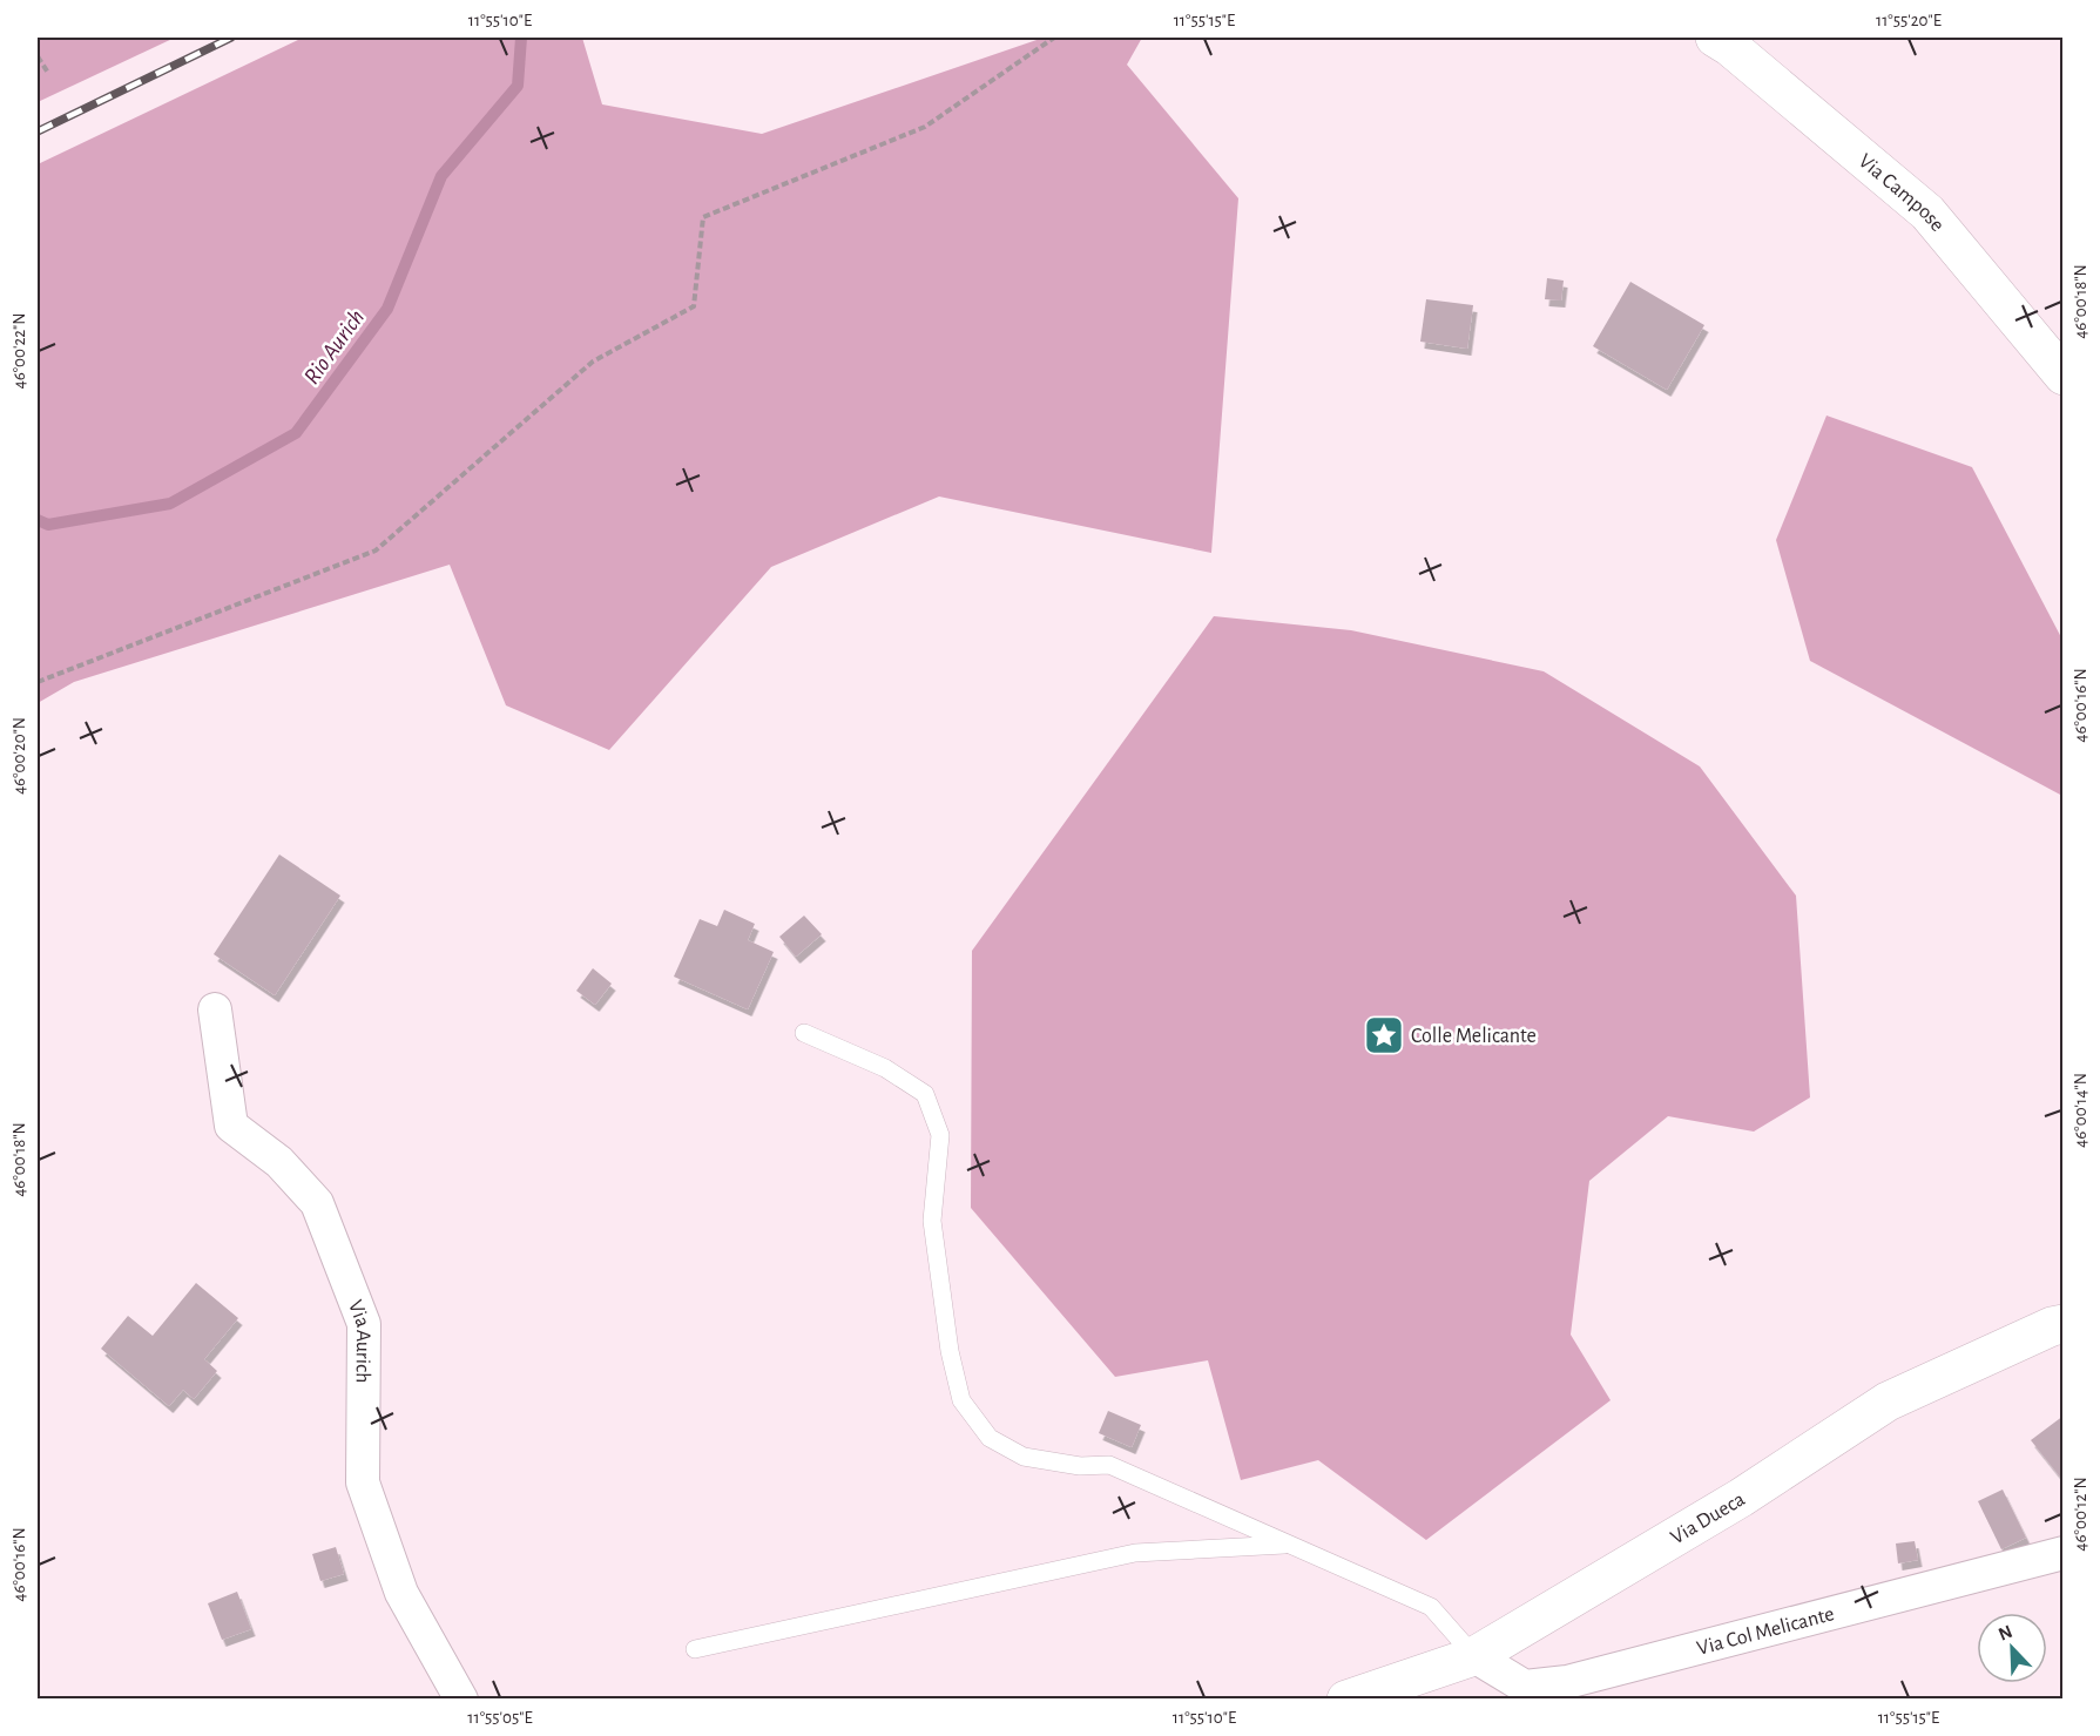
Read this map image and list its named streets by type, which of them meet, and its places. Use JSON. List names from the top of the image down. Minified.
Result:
{"streets":{"street":["Via Campose","Via Aurich","Via Dueca","Via Col Melicante"]},"crossings":[["Via Dueca","Via Col Melicante"]],"water":["Rio Aurich"],"places":{"place":["Colle Melicante"]},"north":"top left","coordinates":["11°55'10\"E","11°55'15\"E","11°55'20\"E","46°00'18\"N","46°00'22\"N","46°00'16\"N","46°00'20\"N","46°00'14\"N","46°00'12\"N","11°55'05\"E"]}
